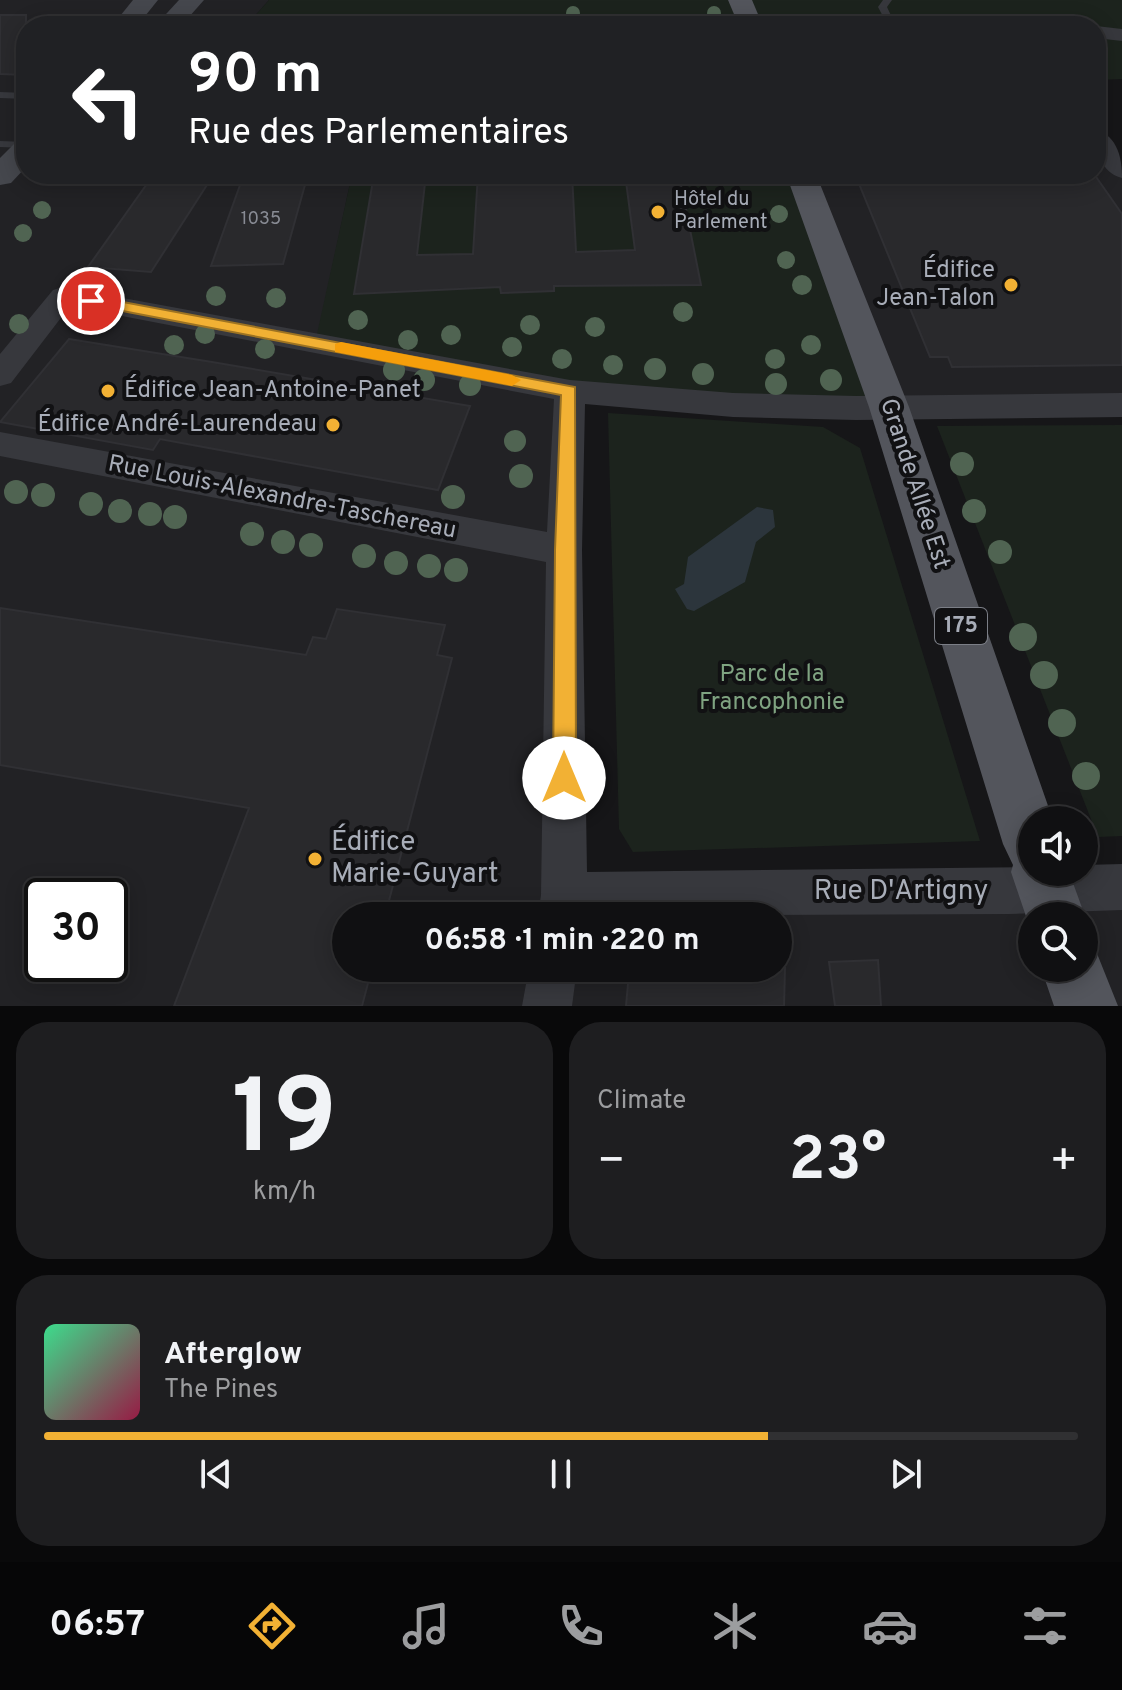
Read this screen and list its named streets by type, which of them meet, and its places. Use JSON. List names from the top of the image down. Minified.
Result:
{"streets":{"main road":["Grande Allée Est","175"],"street":["Rue Louis-Alexandre-Taschereau","Rue D'Artigny"]},"parks":["Parc de la Francophonie"],"places":["Hôtel du Parlement","Édifice Jean-Talon","Édifice Jean-Antoine-Panet","Édifice André-Laurendeau","Édifice Marie-Guyart"],"house_numbers":["1035"],"page":{"turn":["90 m","Rue des Parlementaires"],"limit":"30","trip":"06:58 · 1 min · 220 m","tile":[["19","km/h"],"Climate"],"heat":["−","23°","+"],"song":["Afterglow","The Pines"],"tabs":"06:57"}}
